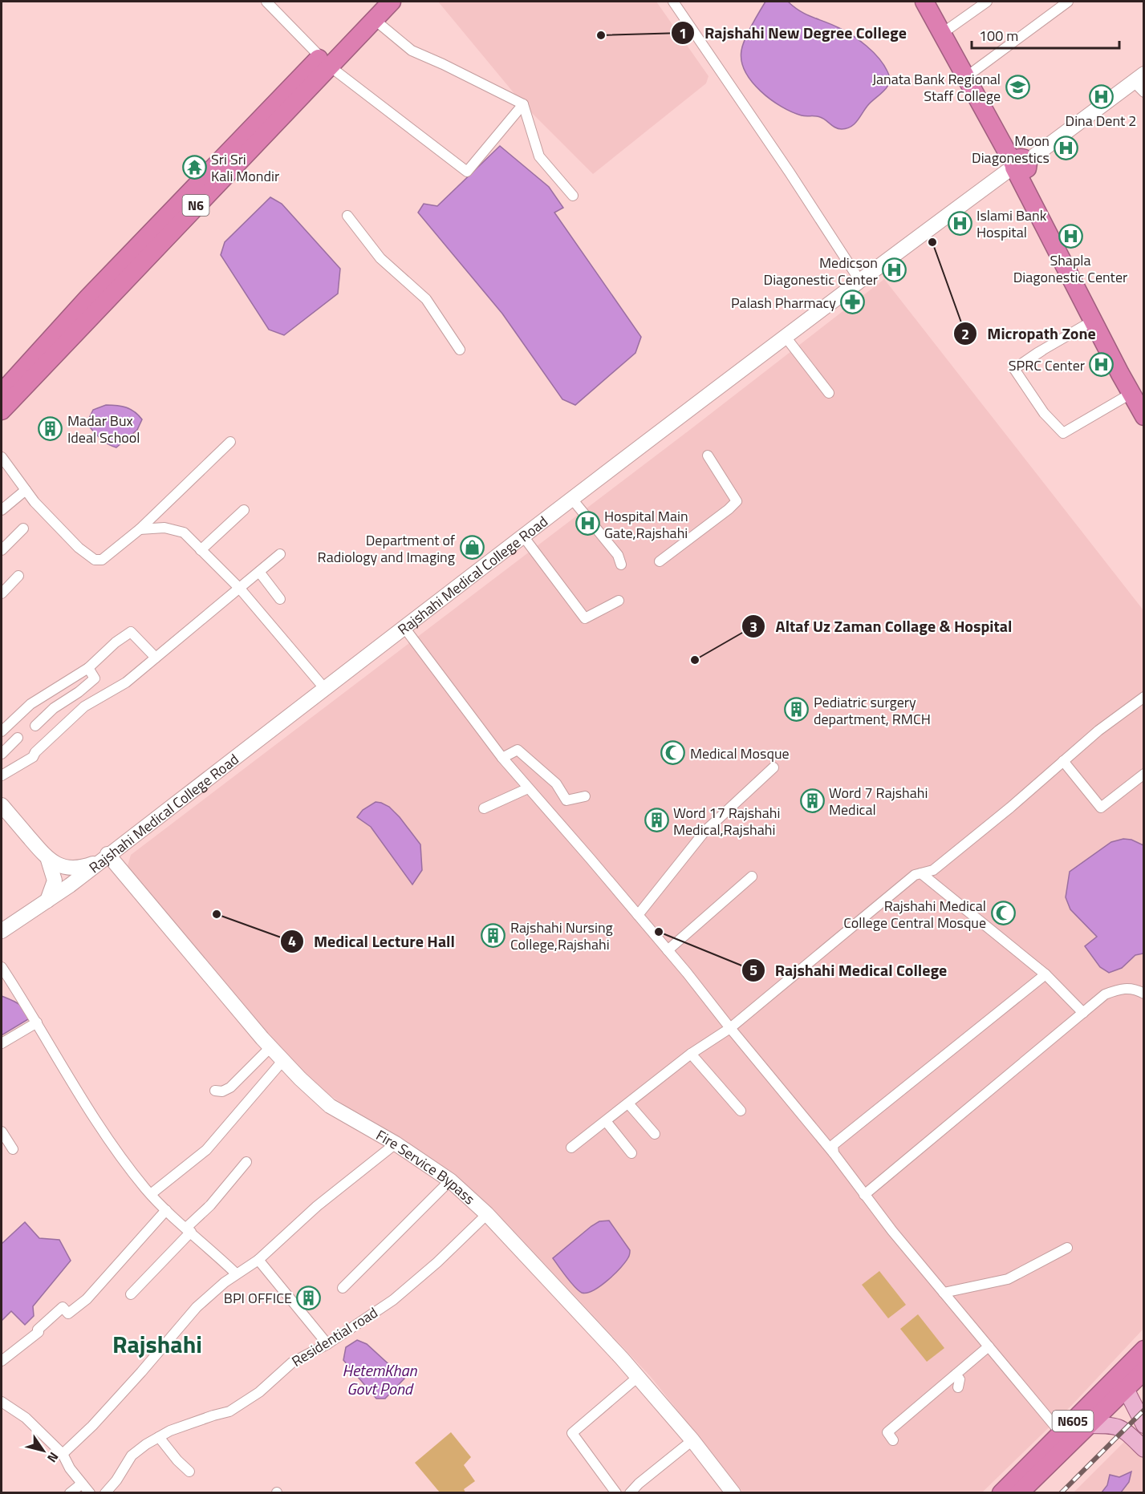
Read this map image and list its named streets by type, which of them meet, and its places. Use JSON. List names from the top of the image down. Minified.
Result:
{"streets":{"highway":["N6","N605"],"main road":["Rajshahi Medical College Road","Fire Service Bypass"],"street":["Residential road"]},"crossings":[["Rajshahi Medical College Road","Fire Service Bypass"],["Fire Service Bypass","Residential road"]],"districts":["Rajshahi"],"water":["HetemKhan Govt Pond"],"places":{"other":["Rajshahi New Degree College","Micropath Zone","Altaf Uz Zaman Collage & Hospital","Medical Lecture Hall","Rajshahi Medical College"],"school or university":["Janata Bank Regional Staff College"],"hospital":["Dina Dent 2","Moon Diagonestics","Islami Bank Hospital","Shapla Diagonestic Center","Medicson Diagonestic Center","SPRC Center","Hospital Main Gate,Rajshahi"],"temple":["Sri Sri Kali Mondir"],"pharmacy":["Palash Pharmacy"],"building":["Madar Bux Ideal School","Pediatric surgery department, RMCH","Word 7 Rajshahi Medical","Word 17 Rajshahi Medical,Rajshahi","Rajshahi Nursing College,Rajshahi","BPI OFFICE"],"shop":["Department of Radiology and Imaging"],"mosque":["Medical Mosque","Rajshahi Medical College Central Mosque"]},"scale_bar":"100 m","north":"bottom right"}
